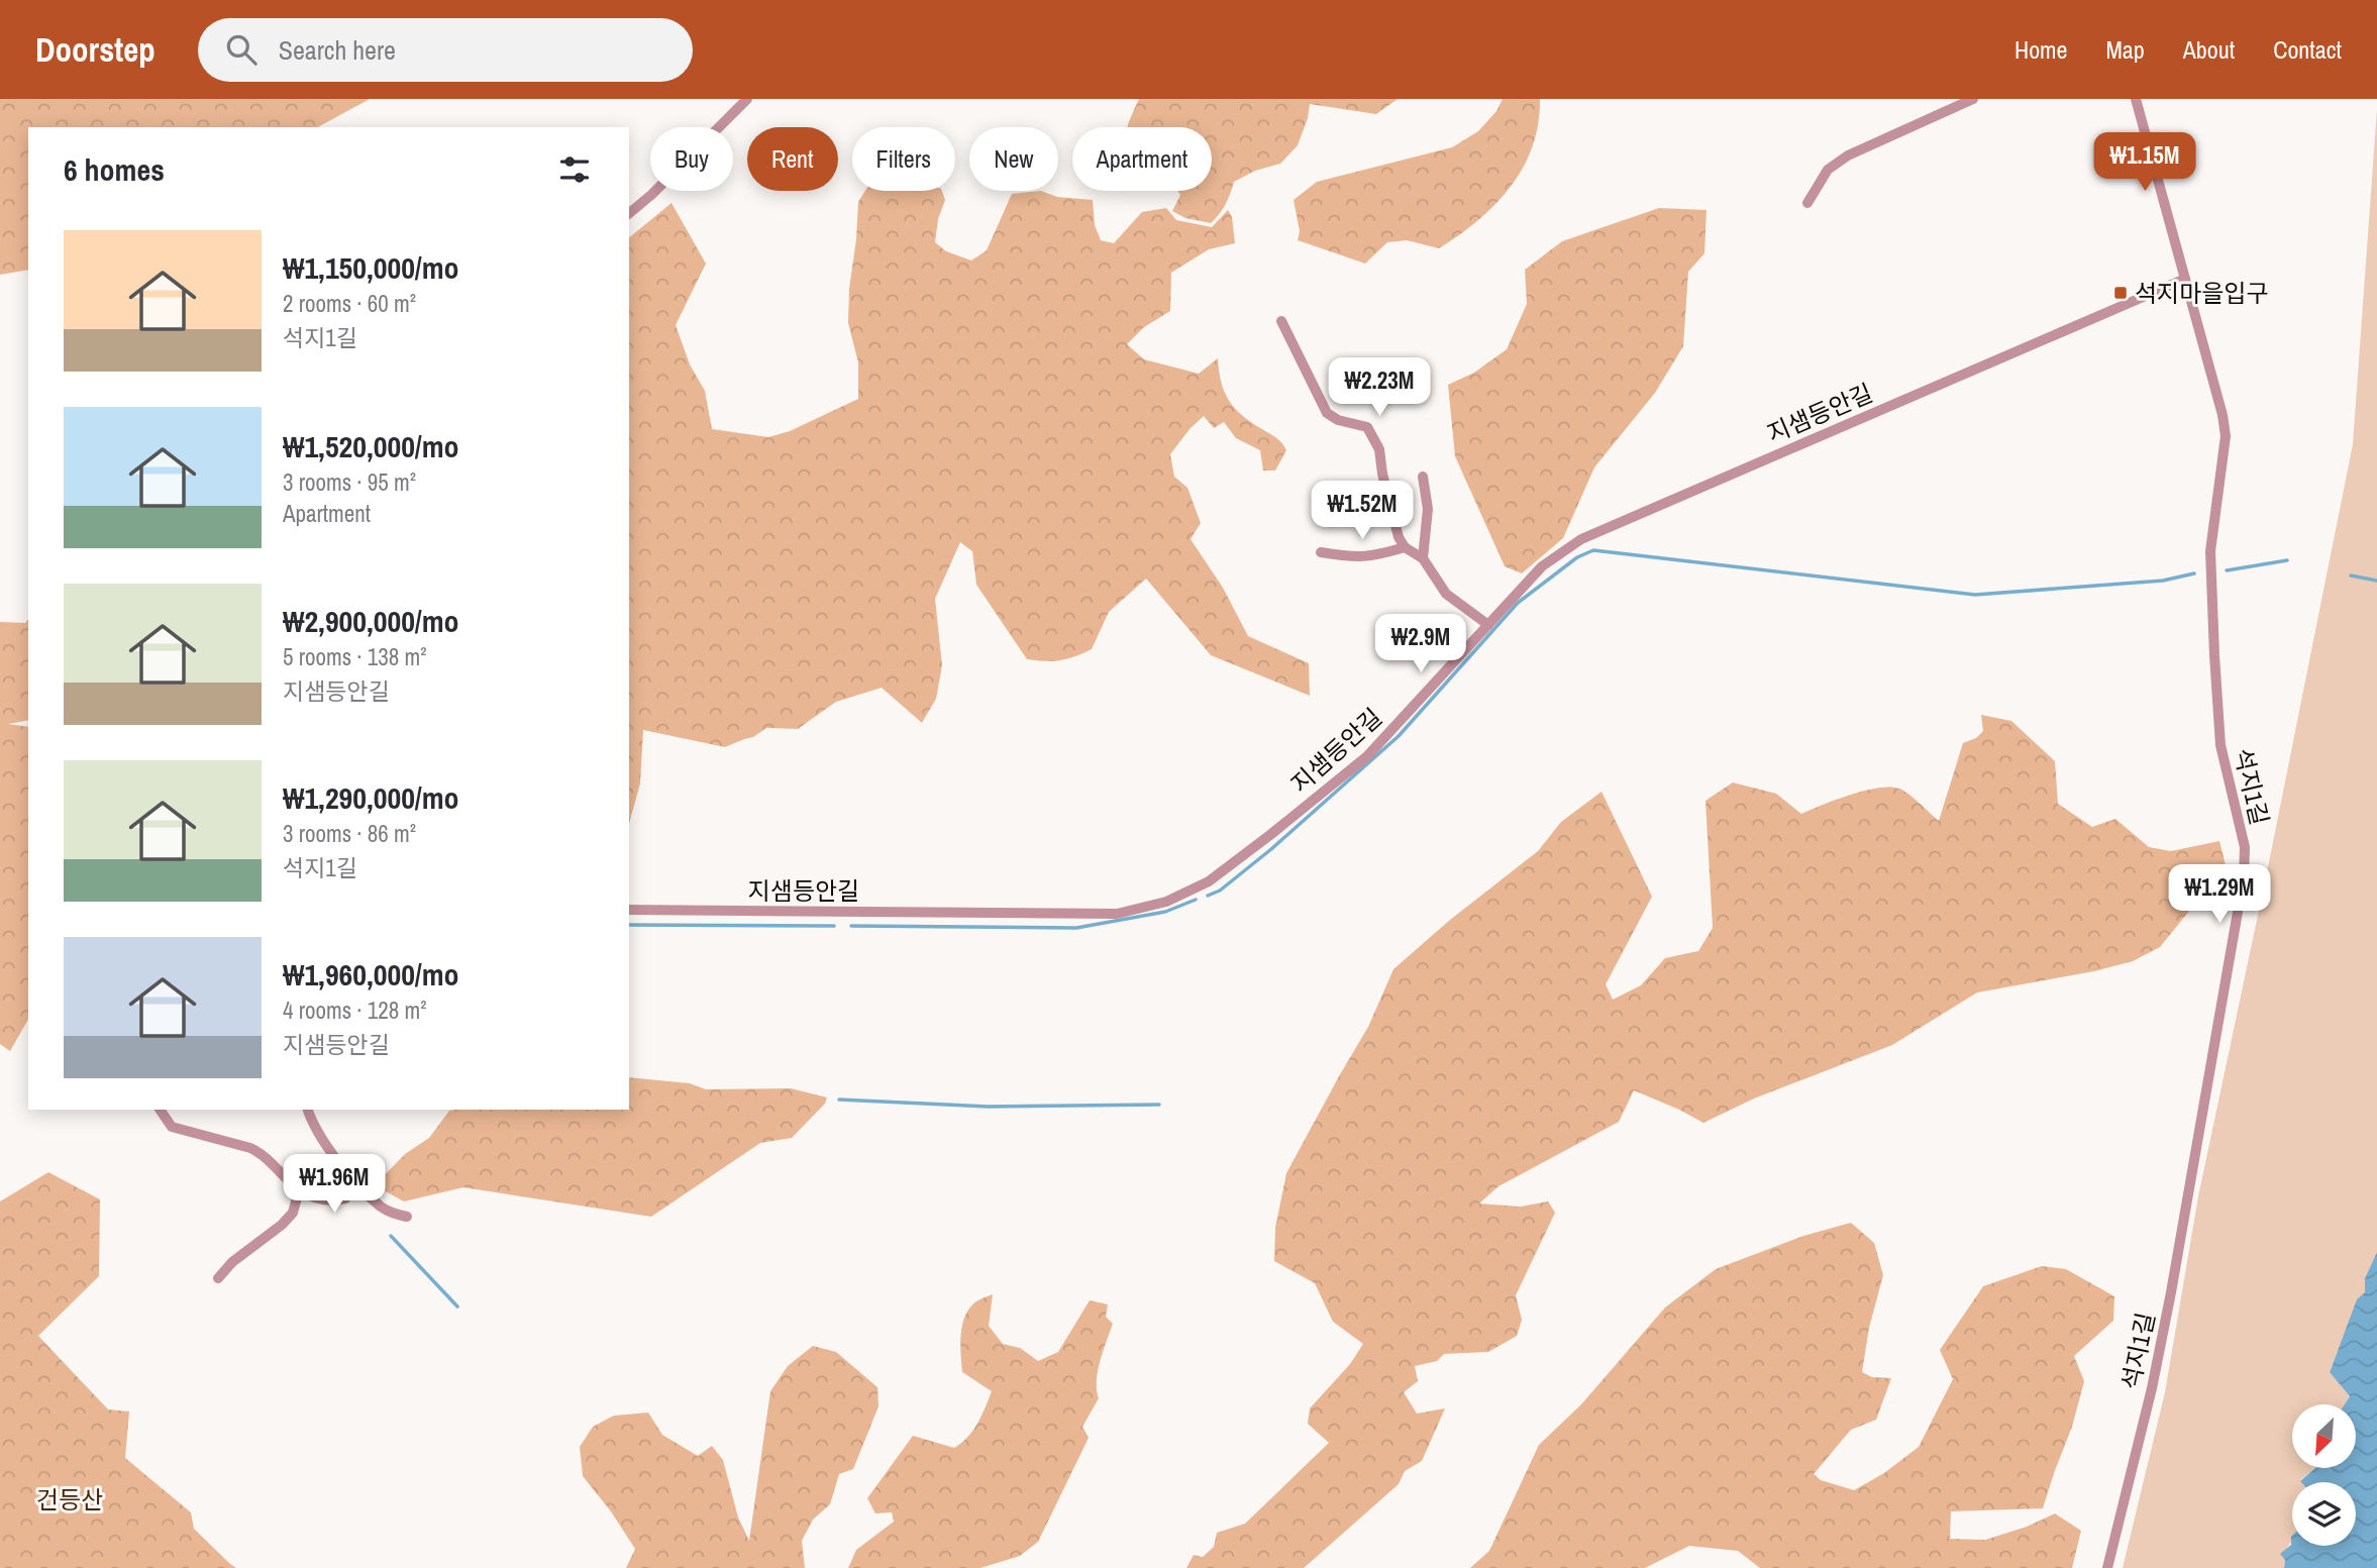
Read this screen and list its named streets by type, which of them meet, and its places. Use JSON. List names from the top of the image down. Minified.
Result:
{"streets":{"street":["지샘등안길","석지1길"]},"crossings":[["지샘등안길","석지1길"]],"parks":["건등산"],"places":{"transit":["석지마을입구"]},"north":"bottom left","page":{"header":"Doorstep","search":"Search here","nav":["Home","Map","About","Contact"],"chip":["Buy","Rent","Filters","New","Apartment"],"heading":"6 homes","price":["₩1.15M","₩2.23M","₩1.52M","₩2.9M","₩1.29M","₩1.96M"],"list":[{"name":"₩1,150,000/mo","note":"2 rooms · 60 m² · 석지1길"},{"name":"₩1,520,000/mo","note":"3 rooms · 95 m² · Apartment"},{"name":"₩2,900,000/mo","note":"5 rooms · 138 m² · 지샘등안길"},{"name":"₩1,290,000/mo","note":"3 rooms · 86 m² · 석지1길"},{"name":"₩1,960,000/mo","note":"4 rooms · 128 m² · 지샘등안길"}]}}
